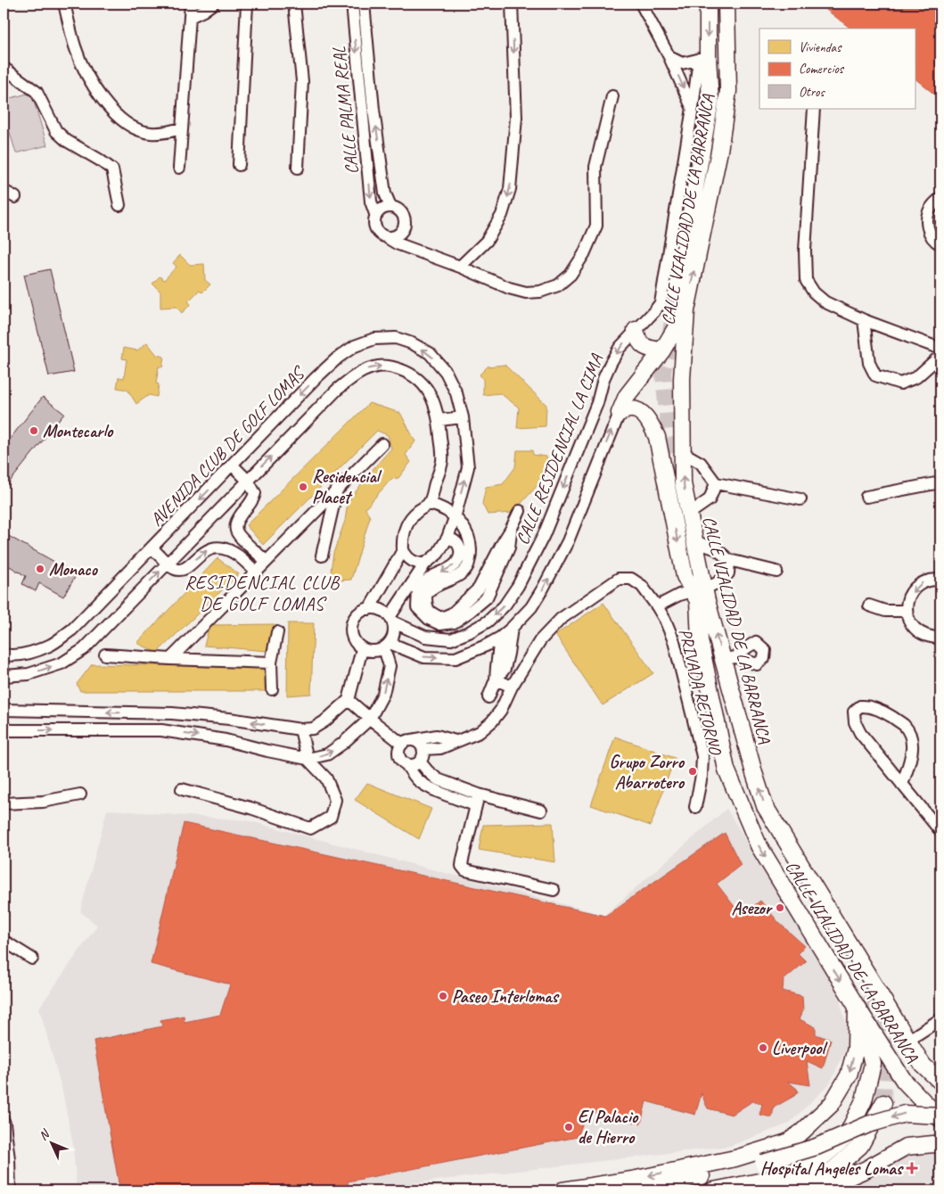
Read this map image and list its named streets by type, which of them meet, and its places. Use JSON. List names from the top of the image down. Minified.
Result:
{"streets":{"main road":["CALLE VIALIDAD DE LA BARRANCA"],"street":["CALLE PALMA REAL","AVENIDA CLUB DE GOLF LOMAS","CALLE RESIDENCIAL LA CIMA","PRIVADA RETORNO"]},"crossings":[["CALLE VIALIDAD DE LA BARRANCA","CALLE RESIDENCIAL LA CIMA"],["AVENIDA CLUB DE GOLF LOMAS","CALLE RESIDENCIAL LA CIMA"]],"districts":["RESIDENCIAL CLUB DE GOLF LOMAS"],"places":{"other":["Montecarlo","Residencial Placet","Monaco","Grupo Zorro Abarrotero","Asezor","Paseo Interlomas","Liverpool","El Palacio de Hierro"],"health":["Hospital Angeles Lomas"]},"legend":["Viviendas","Comercios","Otros"],"north":"top left"}
